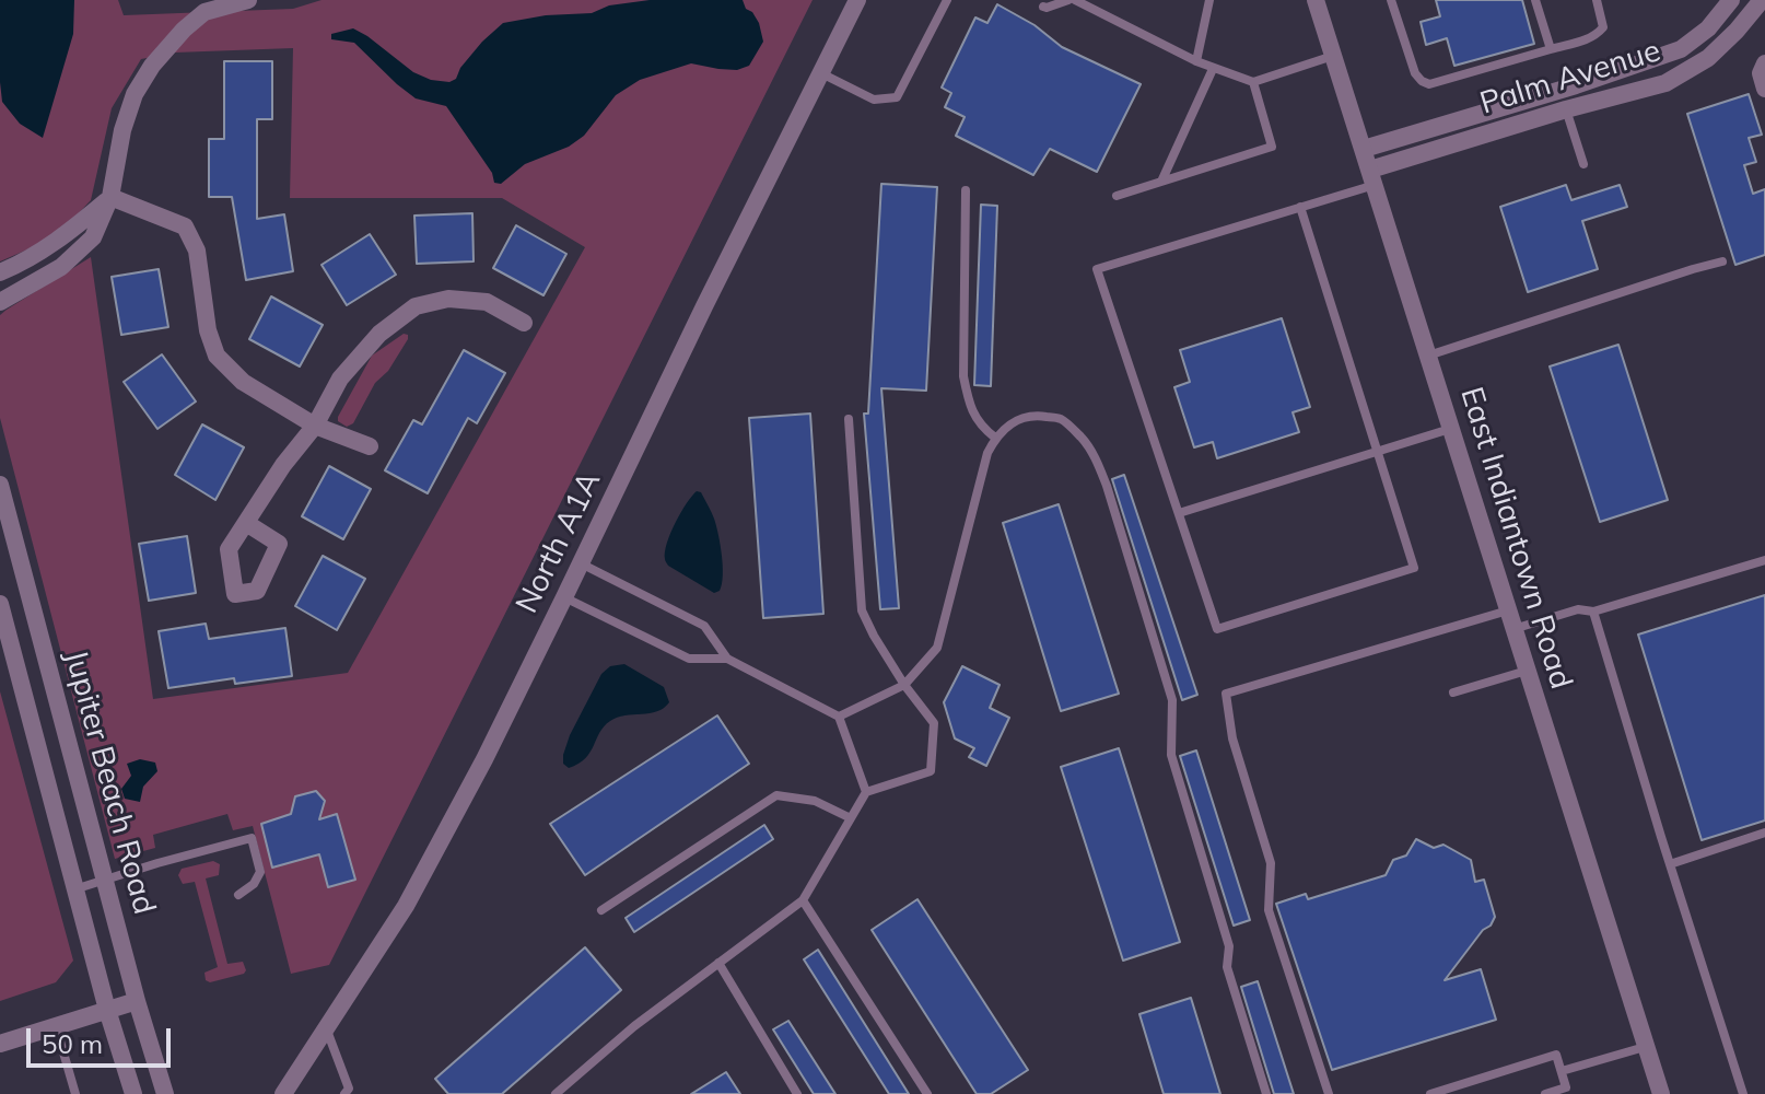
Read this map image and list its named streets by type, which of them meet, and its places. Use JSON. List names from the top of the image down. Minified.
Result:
{"streets":{"street":["Palm Avenue","East Indiantown Road","North A1A","Jupiter Beach Road"]},"crossings":[["Palm Avenue","East Indiantown Road"]],"scale_bar":"50 m"}
